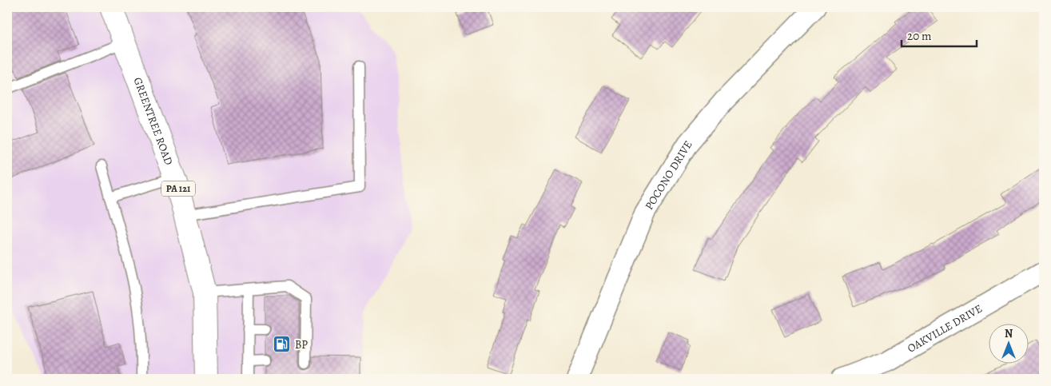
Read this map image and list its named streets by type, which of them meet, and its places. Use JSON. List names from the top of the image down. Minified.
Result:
{"streets":{"main road":["GREENTREE ROAD","PA 121"],"street":["POCONO DRIVE","OAKVILLE DRIVE"]},"places":{"fuel station":["BP"]},"scale_bar":"20 m","north":"top"}
